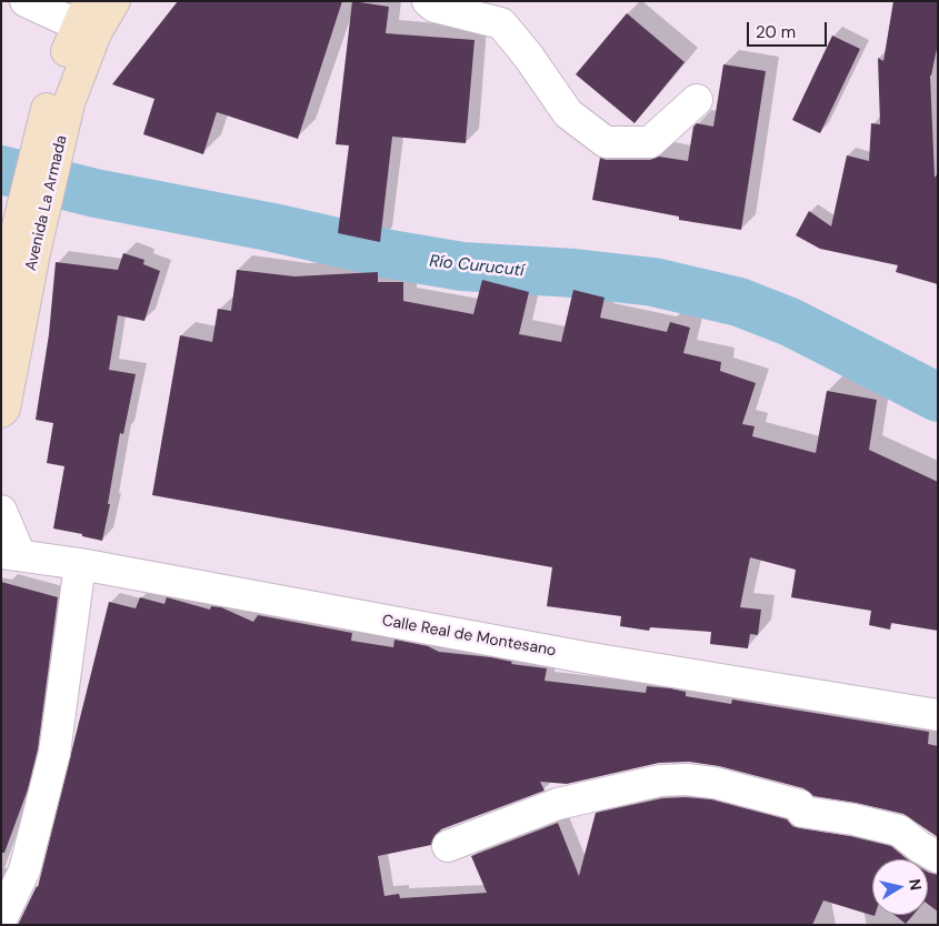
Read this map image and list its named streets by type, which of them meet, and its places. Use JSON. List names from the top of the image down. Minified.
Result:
{"streets":{"main road":["Avenida La Armada"],"street":["Calle Real de Montesano"]},"water":["Río Curucutí"],"scale_bar":"20 m","north":"right"}
